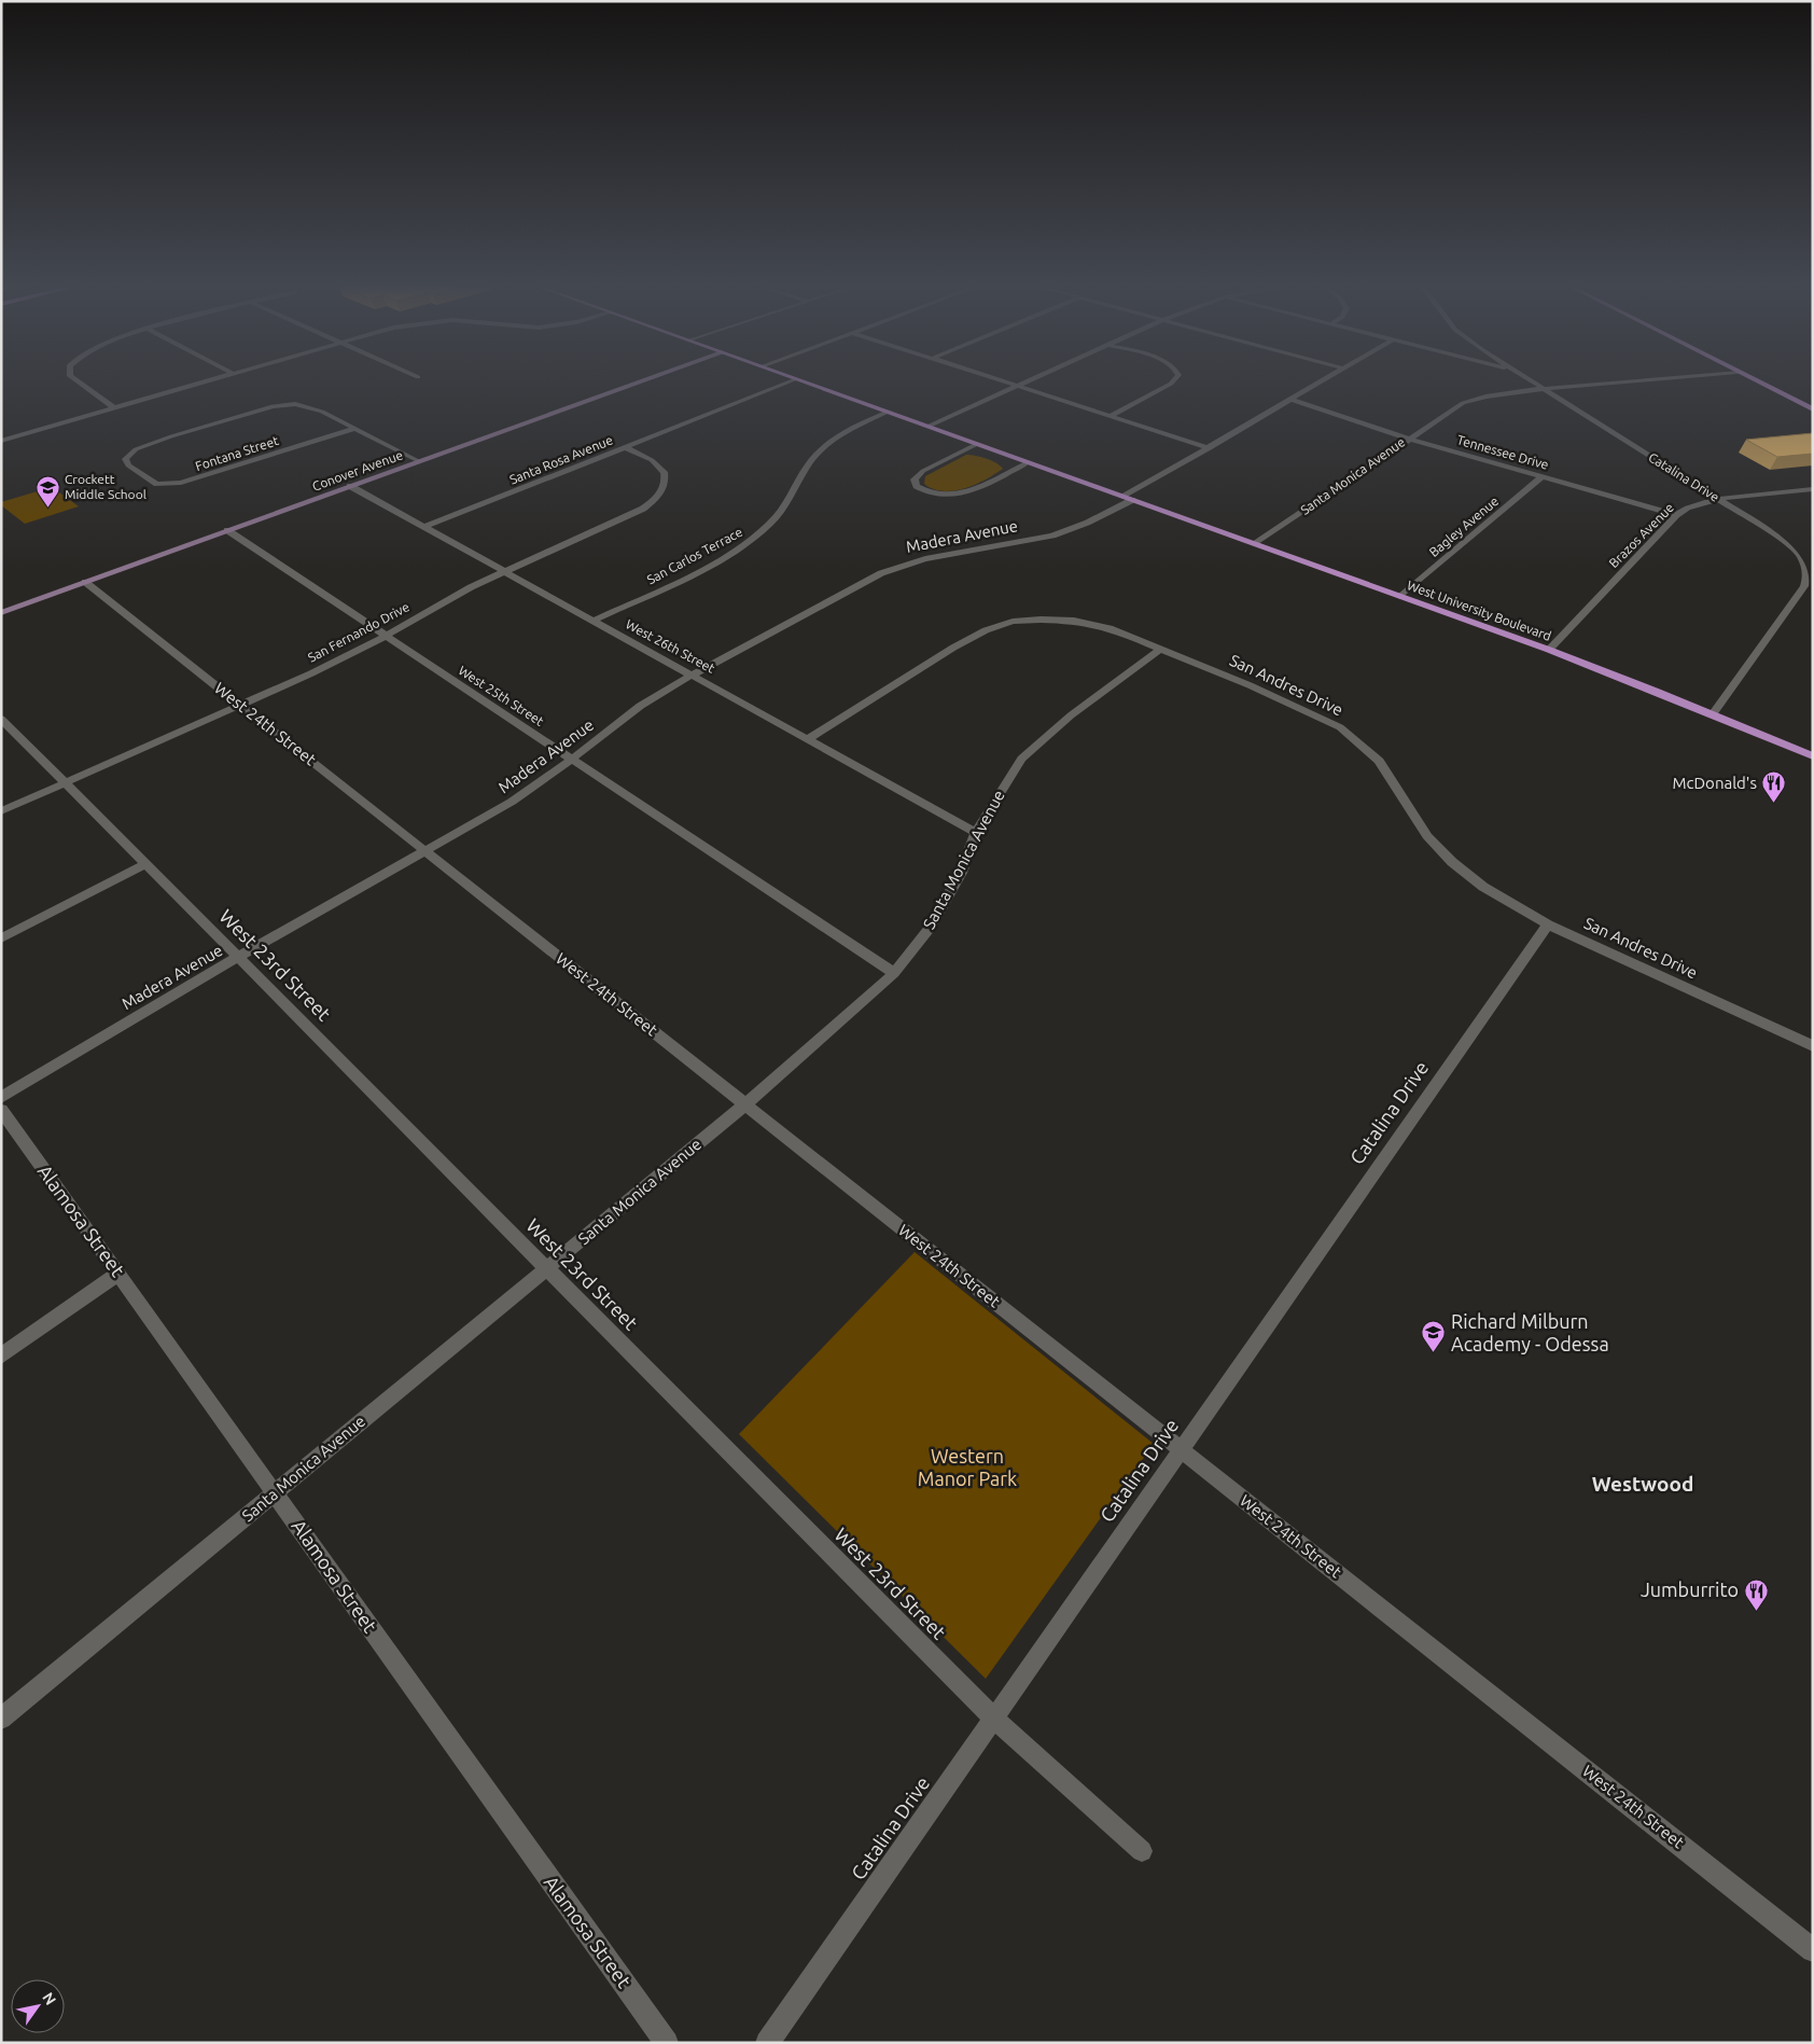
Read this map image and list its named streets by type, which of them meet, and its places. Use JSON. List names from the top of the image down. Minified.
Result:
{"streets":{"main road":["West University Boulevard"],"street":["Tennessee Drive","Fontana Street","Santa Rosa Avenue","Conover Avenue","Santa Monica Avenue","Catalina Drive","Bagley Avenue","Brazos Avenue","Madera Avenue","San Carlos Terrace","San Fernando Drive","West 26th Street","San Andres Drive","West 25th Street","West 24th Street","West 23rd Street","Alamosa Street"]},"crossings":[["Tennessee Drive","Santa Monica Avenue"],["Tennessee Drive","Bagley Avenue"],["Tennessee Drive","Brazos Avenue"],["Tennessee Drive","Madera Avenue"],["Santa Rosa Avenue","San Fernando Drive"],["Santa Rosa Avenue","West 26th Street"],["Conover Avenue","West 26th Street"],["Conover Avenue","West 25th Street"],["Conover Avenue","West 24th Street"],["Santa Monica Avenue","Catalina Drive"],["Santa Monica Avenue","West University Boulevard"],["Santa Monica Avenue","West 26th Street"],["Santa Monica Avenue","San Andres Drive"],["Santa Monica Avenue","West 25th Street"],["Santa Monica Avenue","West 24th Street"],["Santa Monica Avenue","West 23rd Street"],["Santa Monica Avenue","Alamosa Street"],["Catalina Drive","Brazos Avenue"],["Catalina Drive","West University Boulevard"],["Catalina Drive","San Andres Drive"],["Catalina Drive","West 24th Street"],["Catalina Drive","West 23rd Street"],["Bagley Avenue","West University Boulevard"],["Brazos Avenue","West University Boulevard"],["Madera Avenue","West University Boulevard"],["Madera Avenue","West 26th Street"],["Madera Avenue","West 25th Street"],["Madera Avenue","West 24th Street"],["Madera Avenue","West 23rd Street"],["San Carlos Terrace","West University Boulevard"],["San Carlos Terrace","West 26th Street"],["San Fernando Drive","West 26th Street"],["San Fernando Drive","West 25th Street"],["San Fernando Drive","West 24th Street"],["San Fernando Drive","West 23rd Street"],["West 26th Street","San Andres Drive"]],"districts":["Westwood"],"parks":["Western Manor Park"],"places":{"school or university":["Crockett Middle School","Richard Milburn Academy - Odessa"],"restaurant":["McDonald's","Jumburrito"]},"north":"top right"}
